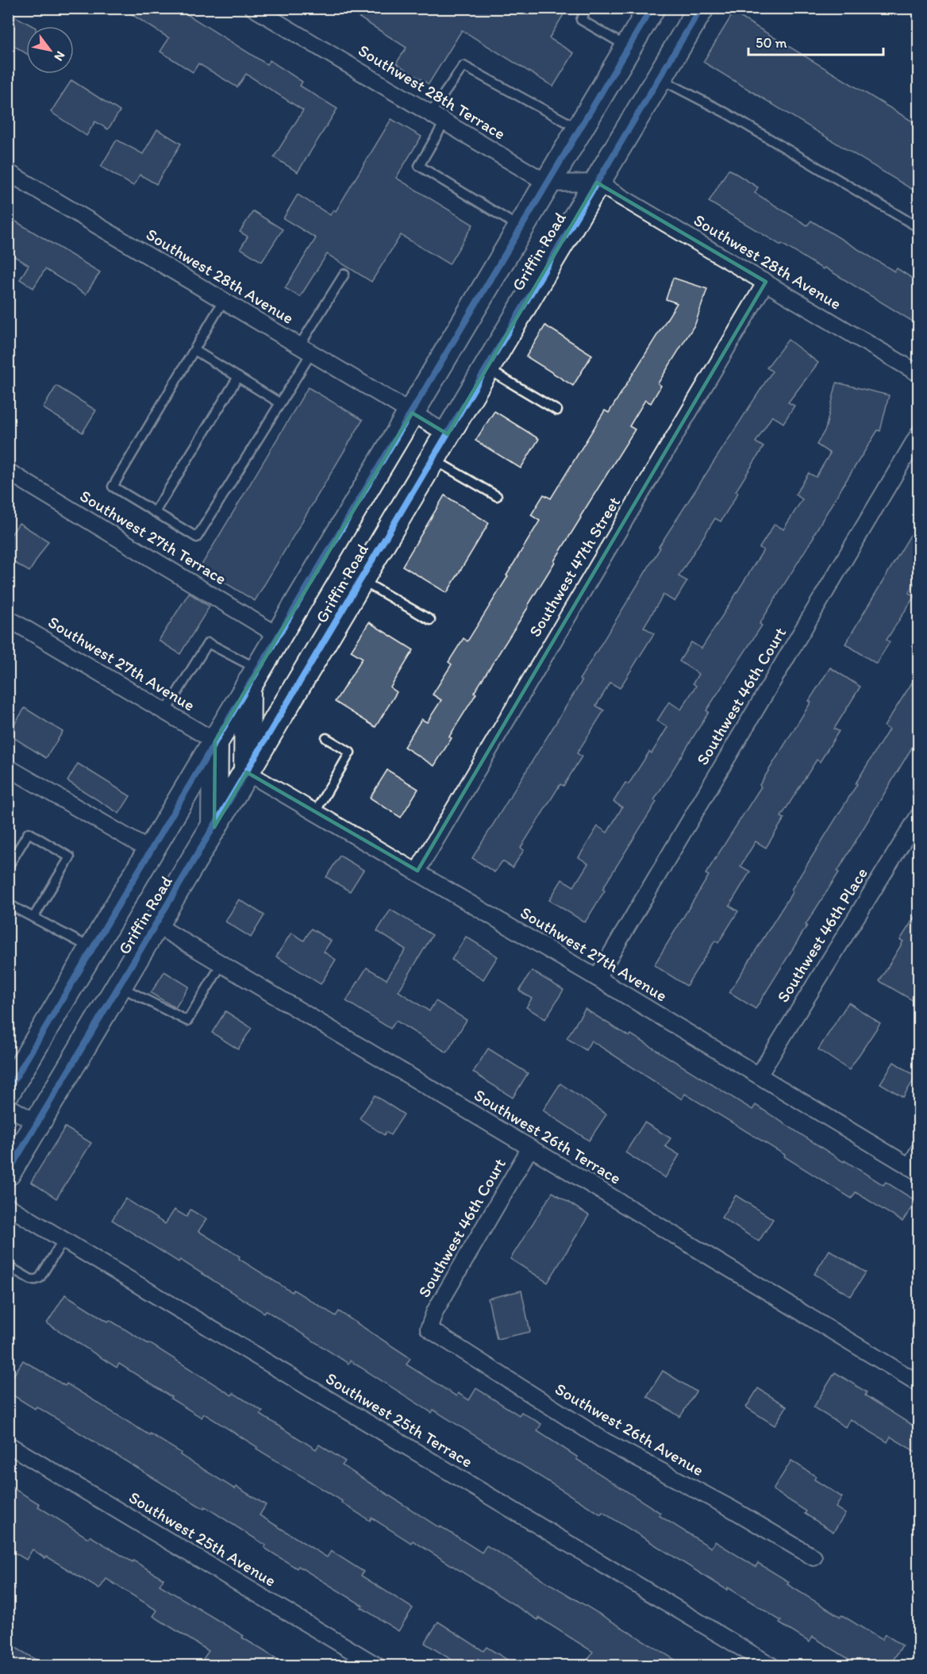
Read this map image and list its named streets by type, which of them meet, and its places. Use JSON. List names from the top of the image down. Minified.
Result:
{"streets":{"main road":["Griffin Road"],"street":["Southwest 28th Terrace","Southwest 28th Avenue","Southwest 27th Terrace","Southwest 47th Street","Southwest 27th Avenue","Southwest 46th Court","Southwest 46th Place","Southwest 26th Terrace","Southwest 25th Terrace","Southwest 26th Avenue","Southwest 25th Avenue"]},"crossings":[["Southwest 28th Terrace","Griffin Road"],["Griffin Road","Southwest 28th Avenue"],["Griffin Road","Southwest 27th Terrace"],["Griffin Road","Southwest 27th Avenue"],["Griffin Road","Southwest 26th Terrace"],["Southwest 28th Avenue","Southwest 47th Street"],["Southwest 47th Street","Southwest 27th Avenue"],["Southwest 27th Avenue","Southwest 46th Court"],["Southwest 27th Avenue","Southwest 46th Place"],["Southwest 46th Court","Southwest 26th Terrace"],["Southwest 46th Court","Southwest 26th Avenue"]],"scale_bar":"50 m","north":"bottom right"}
